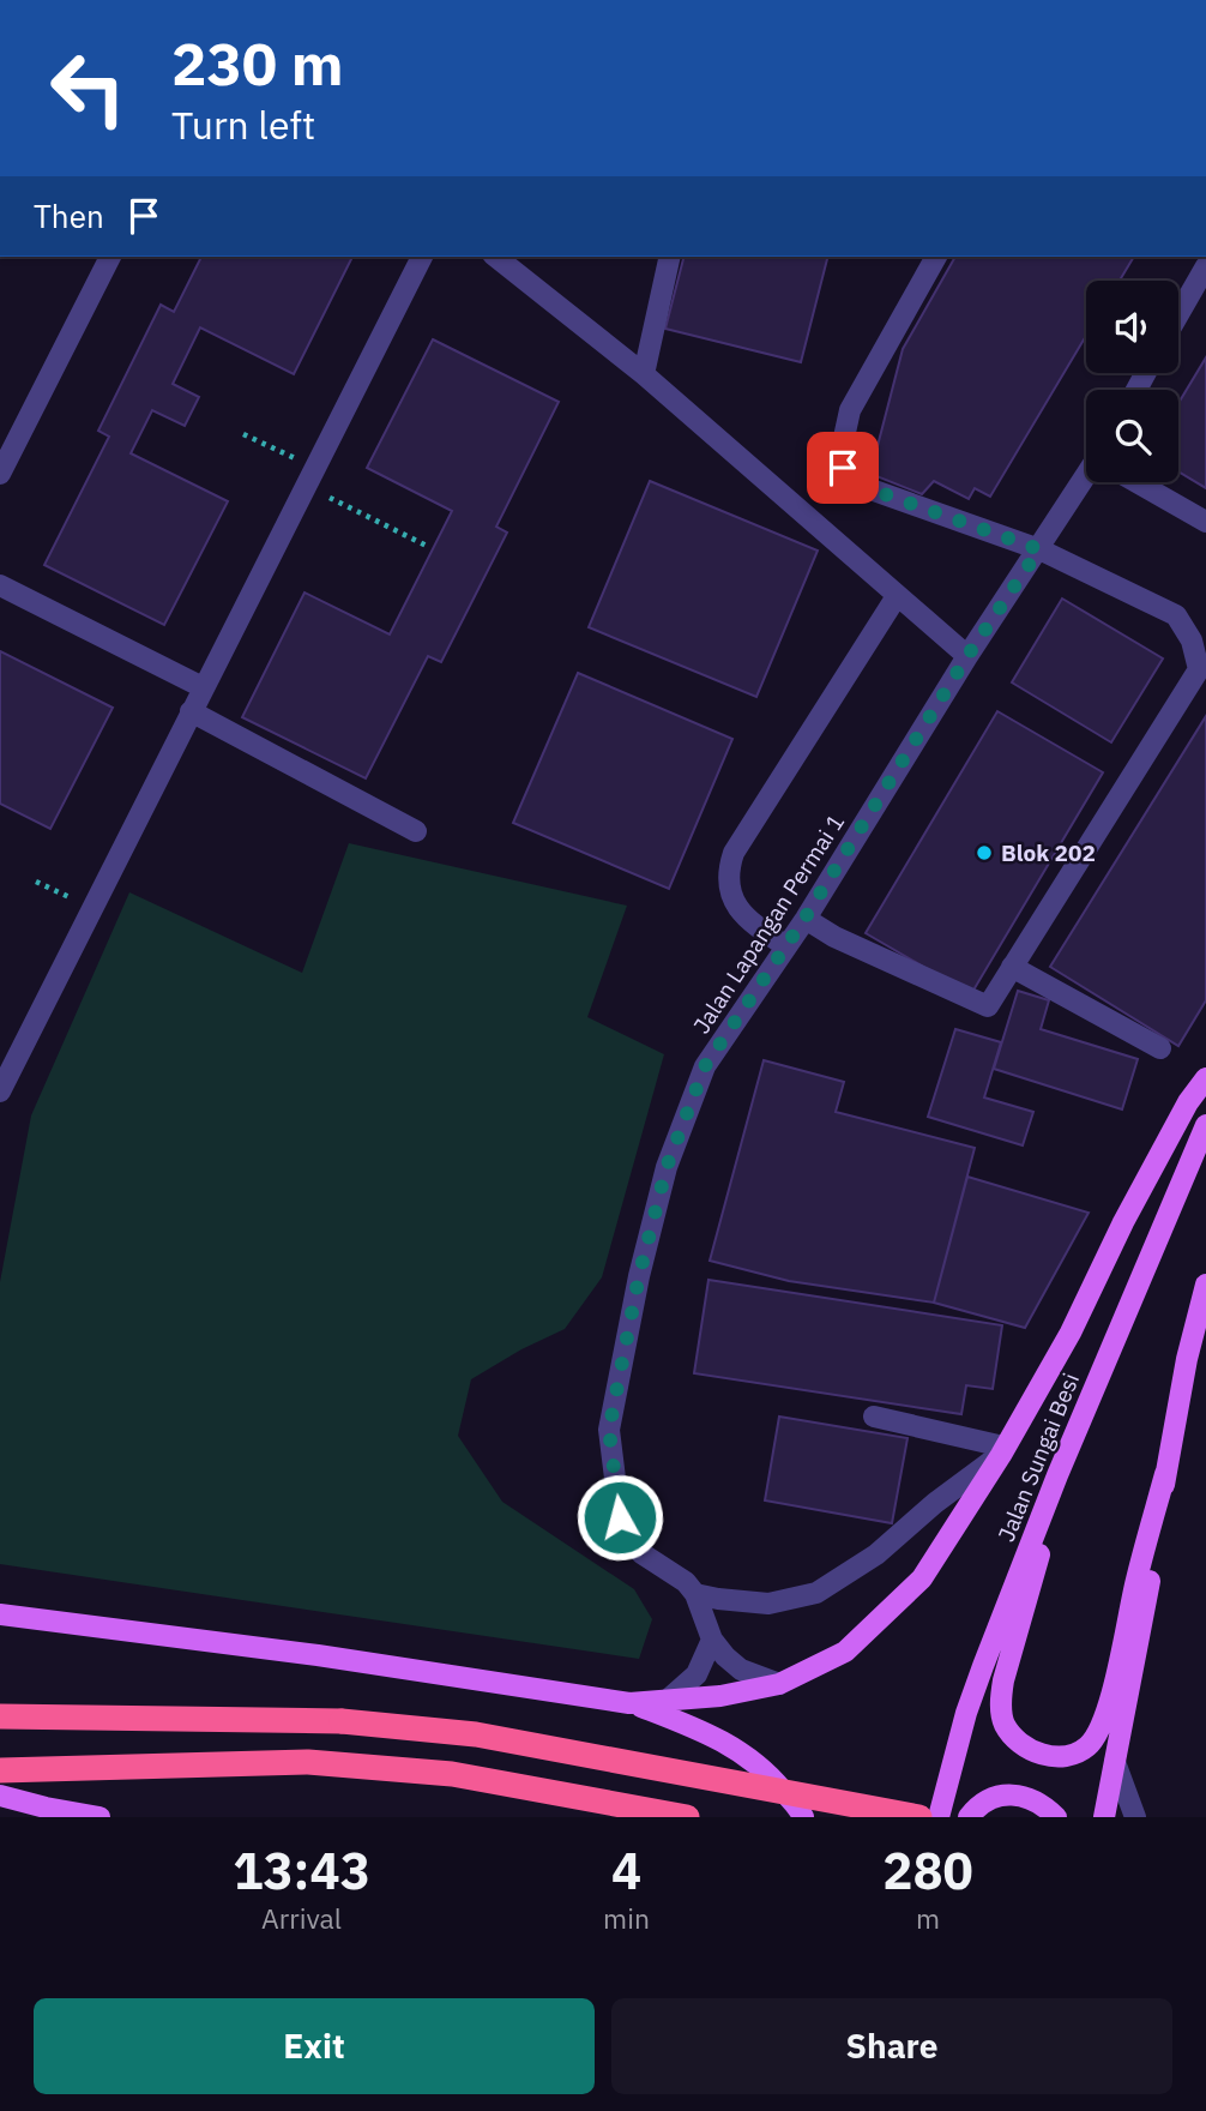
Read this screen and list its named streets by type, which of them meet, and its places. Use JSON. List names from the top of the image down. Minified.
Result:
{"streets":{"main road":["Jalan Sungai Besi"],"street":["Jalan Lapangan Permai 1"]},"places":["Blok 202"],"page":{"turn":["230 m","Turn left"],"then":"Then","eta":["13:43","Arrival","4","min","280","m"],"buttons":["Exit","Share"]}}
